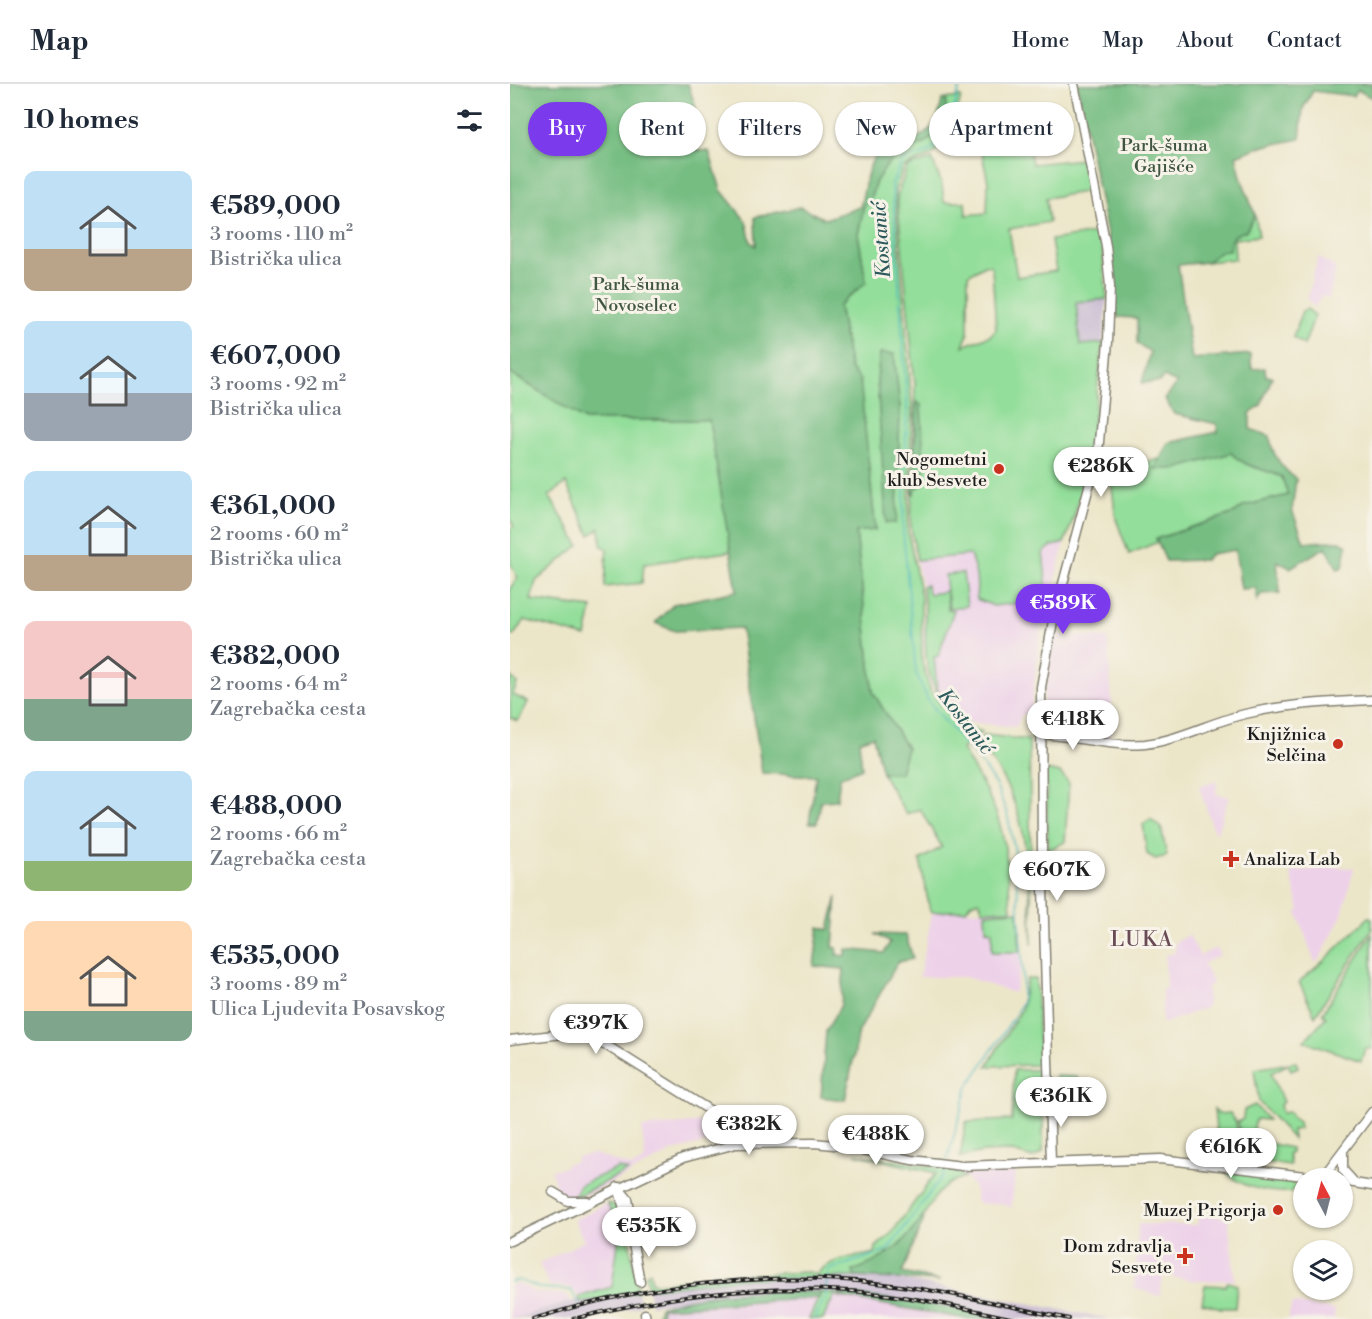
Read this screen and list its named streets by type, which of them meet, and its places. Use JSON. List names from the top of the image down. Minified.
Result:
{"districts":["LUKA"],"water":["Kostanić"],"parks":["Park-šuma Gajišće","Park-šuma Novoselec"],"places":{"other":["Nogometni klub Sesvete","Knjižnica Selčina","Muzej Prigorja"],"health":["Analiza Lab","Dom zdravlja Sesvete"]},"north":"top","page":{"header":"Map","nav":["Home","Map","About","Contact"],"heading":"10 homes","chip":["Buy","Rent","Filters","New","Apartment"],"list":[{"name":"€589,000","note":"3 rooms · 110 m² · Bistrička ulica"},{"name":"€607,000","note":"3 rooms · 92 m² · Bistrička ulica"},{"name":"€361,000","note":"2 rooms · 60 m² · Bistrička ulica"},{"name":"€382,000","note":"2 rooms · 64 m² · Zagrebačka cesta"},{"name":"€488,000","note":"2 rooms · 66 m² · Zagrebačka cesta"},{"name":"€535,000","note":"3 rooms · 89 m² · Ulica Ljudevita Posavskog"}],"price":["€286K","€589K","€418K","€607K","€397K","€361K","€382K","€488K","€616K","€535K"]}}
